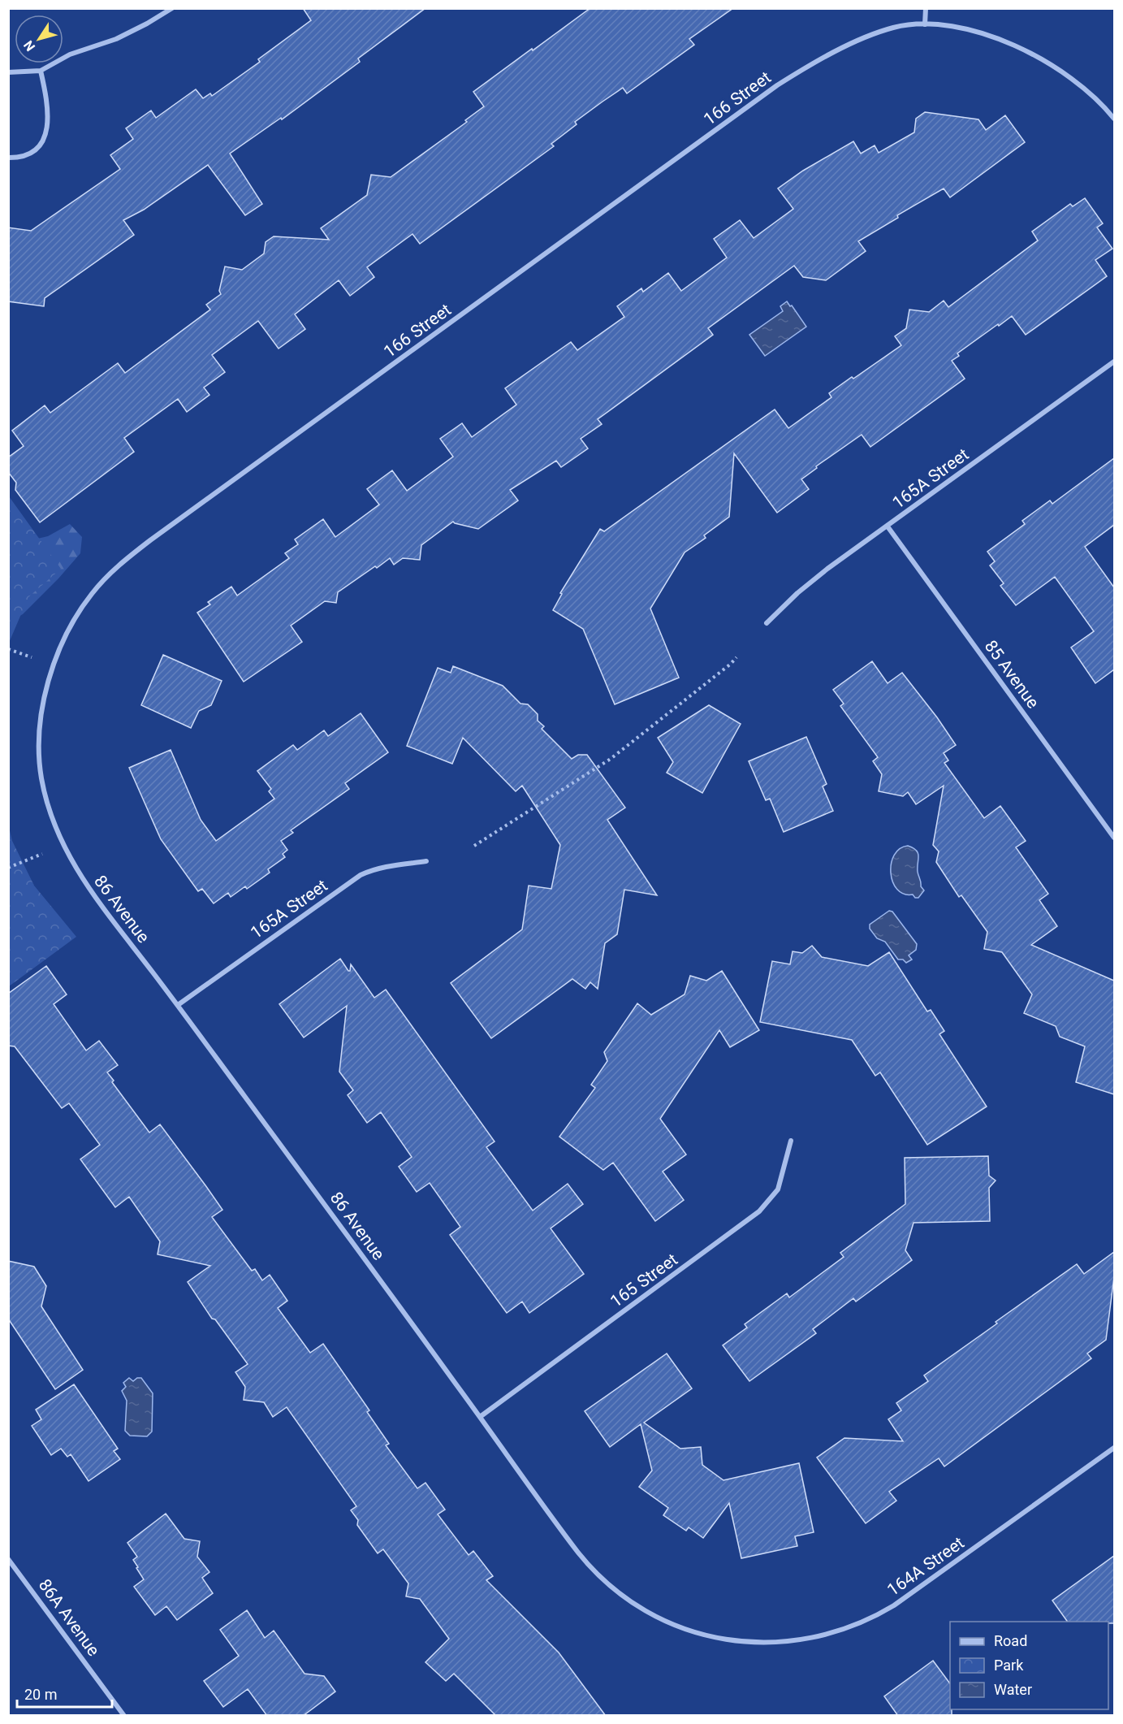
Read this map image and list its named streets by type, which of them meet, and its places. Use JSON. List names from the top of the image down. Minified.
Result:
{"streets":{"street":["166 Street","165A Street","85 Avenue","86 Avenue","165 Street","164A Street","86A Avenue"]},"crossings":[["166 Street","86 Avenue"],["165A Street","85 Avenue"],["165A Street","86 Avenue"],["86 Avenue","165 Street"],["86 Avenue","164A Street"]],"legend":["Road","Park","Water"],"scale_bar":"20 m","north":"bottom left"}
